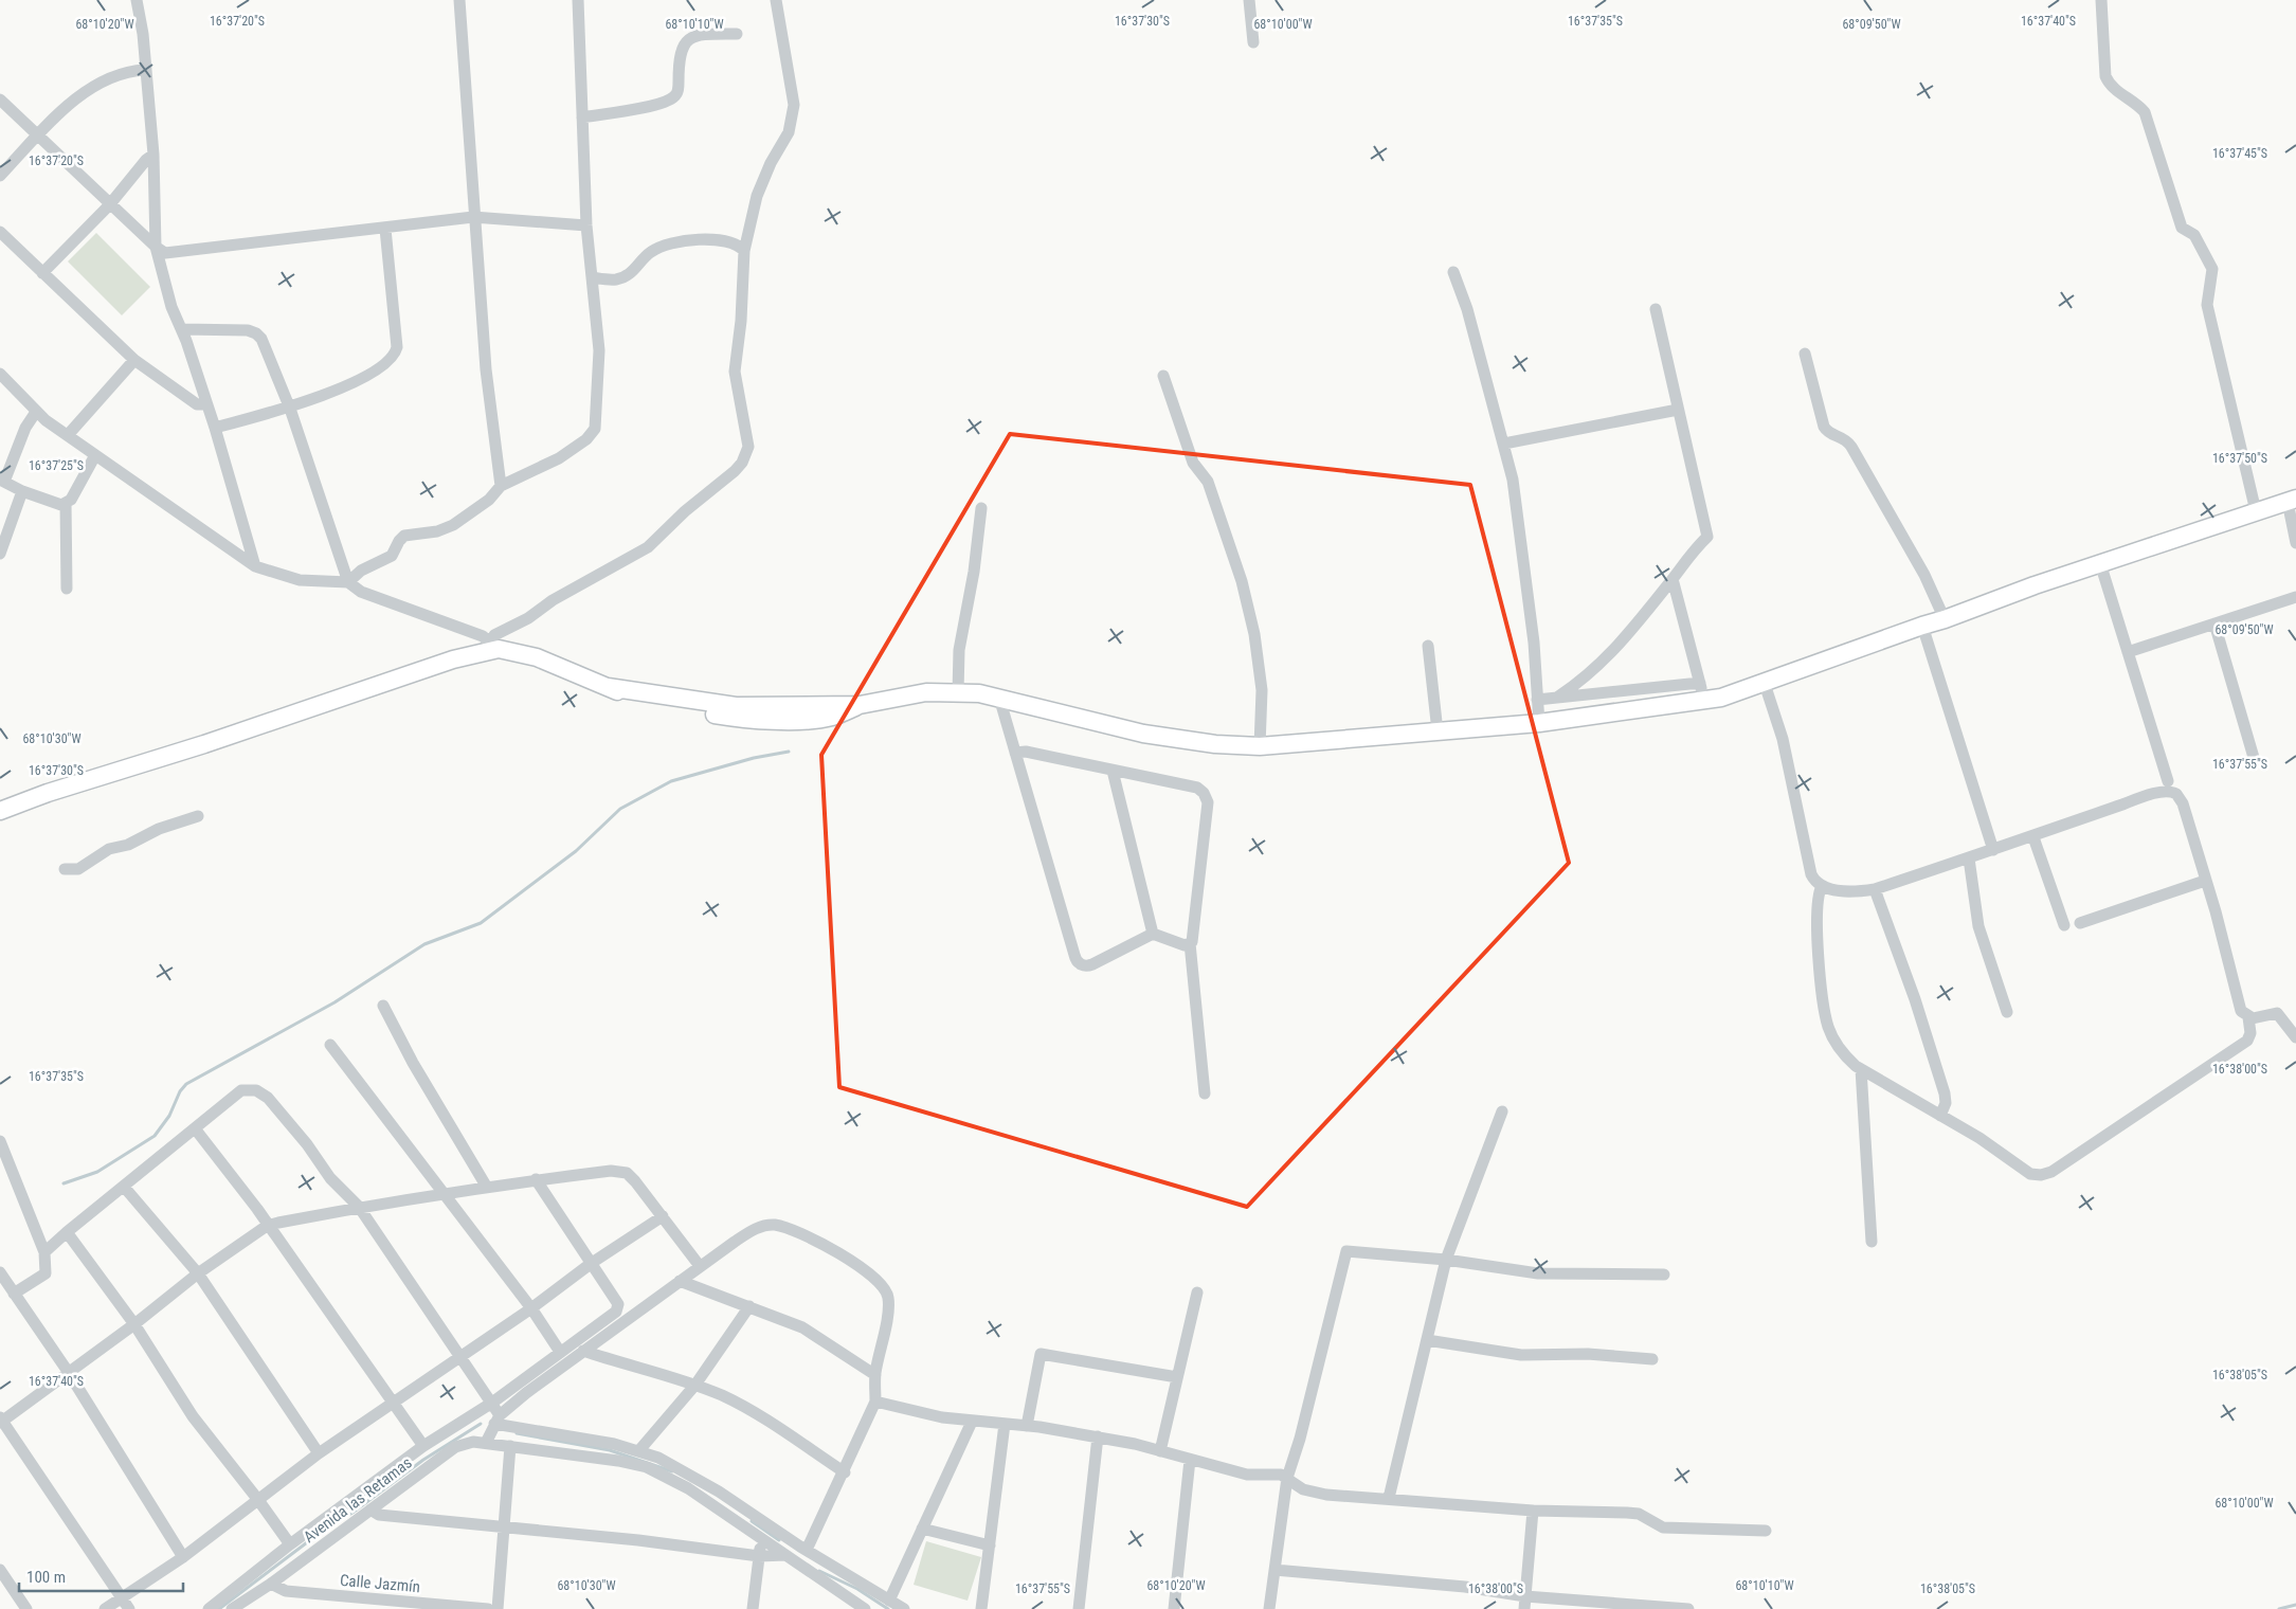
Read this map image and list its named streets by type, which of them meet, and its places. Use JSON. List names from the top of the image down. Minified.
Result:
{"streets":{"street":["Avenida las Retamas","Calle Jazmín"]},"crossings":[["Avenida las Retamas","Calle Jazmín"]],"scale_bar":"100 m","coordinates":["16°37'20\"S","16°37'30\"S","16°37'35\"S","16°37'40\"S","68°10'20\"W","68°10'10\"W","68°10'00\"W","68°09'50\"W","16°37'45\"S","16°37'50\"S","16°37'25\"S","68°10'30\"W","16°37'55\"S","16°38'00\"S","16°38'05\"S"]}
